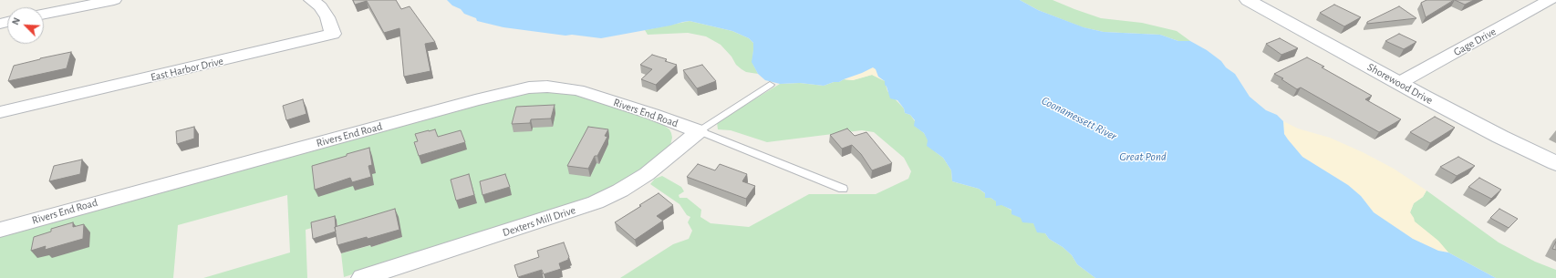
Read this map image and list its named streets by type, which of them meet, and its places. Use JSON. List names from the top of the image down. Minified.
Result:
{"streets":{"street":["Gage Drive","East Harbor Drive","Shorewood Drive","Rivers End Road","Dexters Mill Drive"]},"crossings":[["Gage Drive","Shorewood Drive"],["Rivers End Road","Dexters Mill Drive"]],"water":["Coonamessett River","Great Pond"],"north":"top left"}
